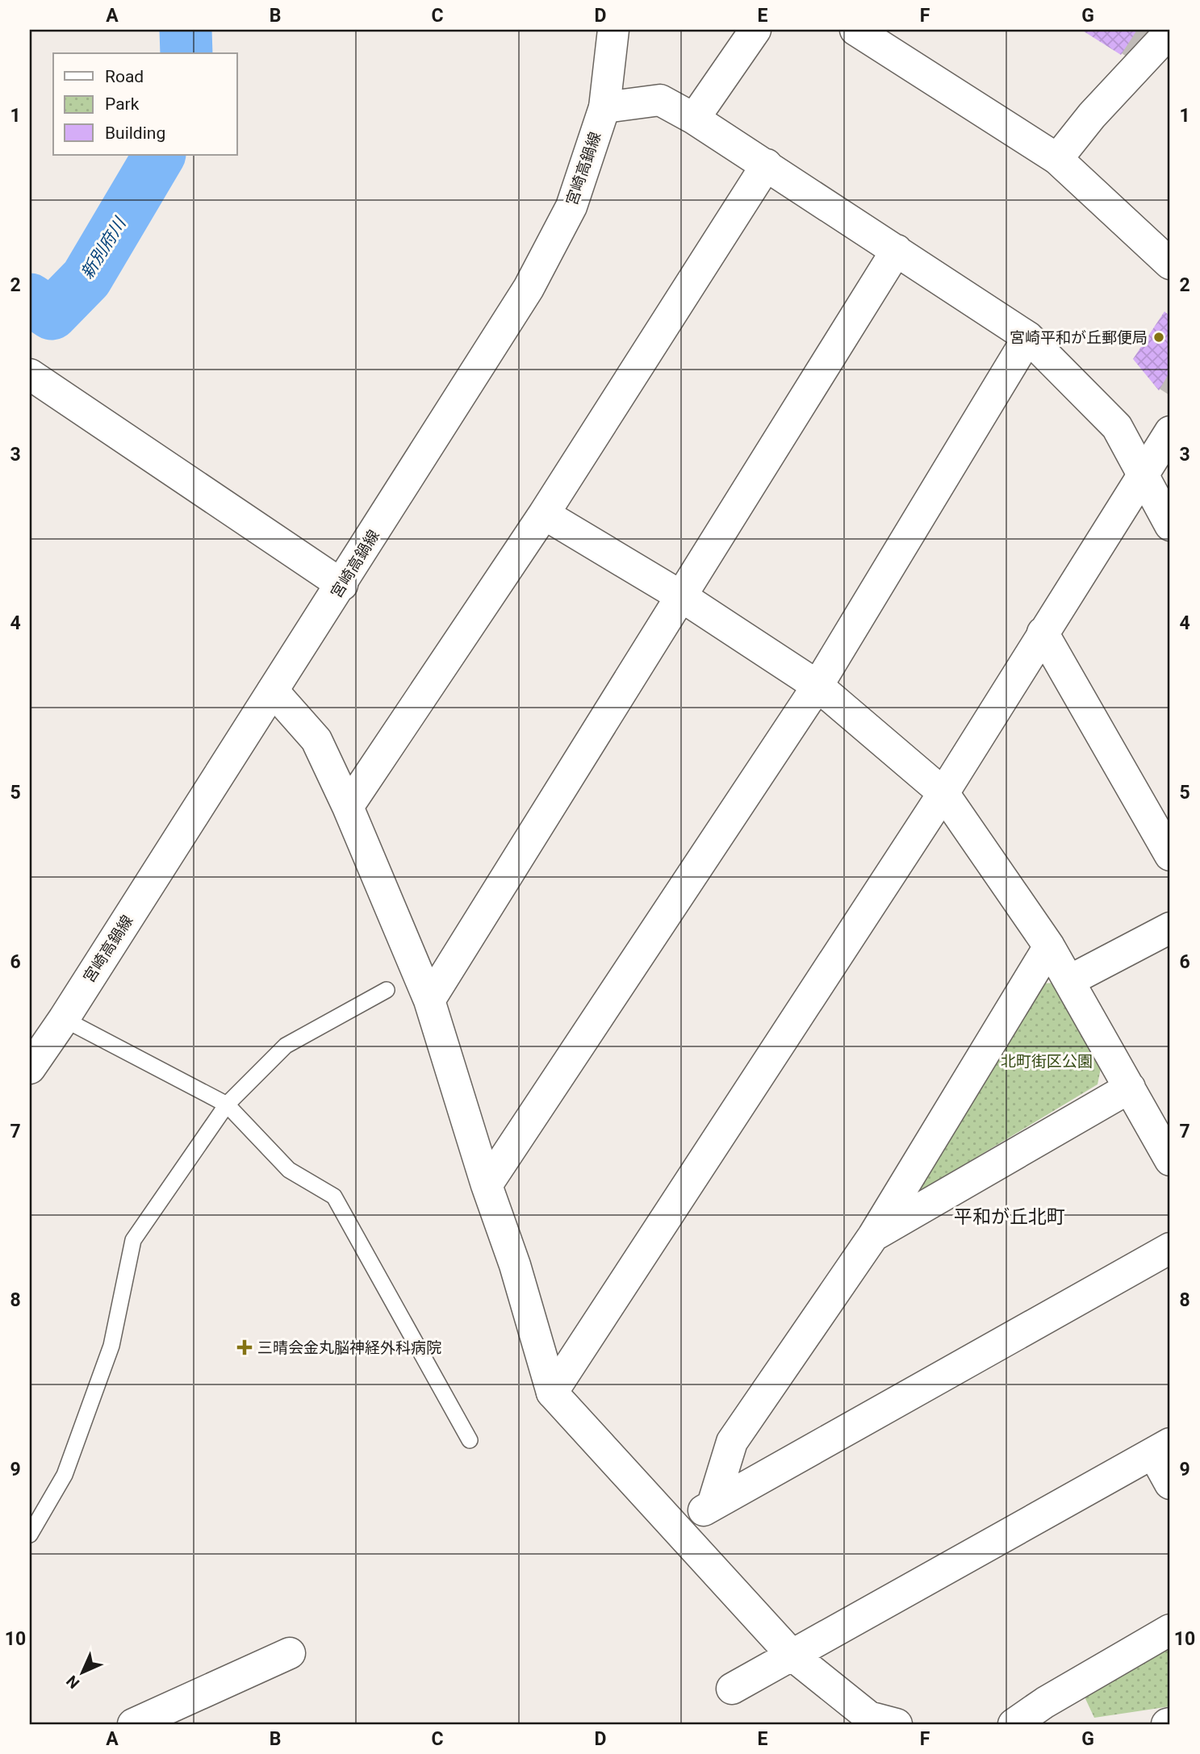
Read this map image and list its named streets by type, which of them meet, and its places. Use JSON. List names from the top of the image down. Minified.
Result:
{"streets":{"street":["宮崎高鍋線"]},"districts":["平和が丘北町"],"water":["新別府川"],"parks":["北町街区公園"],"places":{"other":["宮崎平和が丘郵便局"],"health":["三晴会金丸脳神経外科病院"]},"legend":["Road","Park","Building"],"north":"bottom left","grid":{"columns":["A","B","C","D","E","F","G"],"rows":["1","2","3","4","5","6","7","8","9","10"]}}
